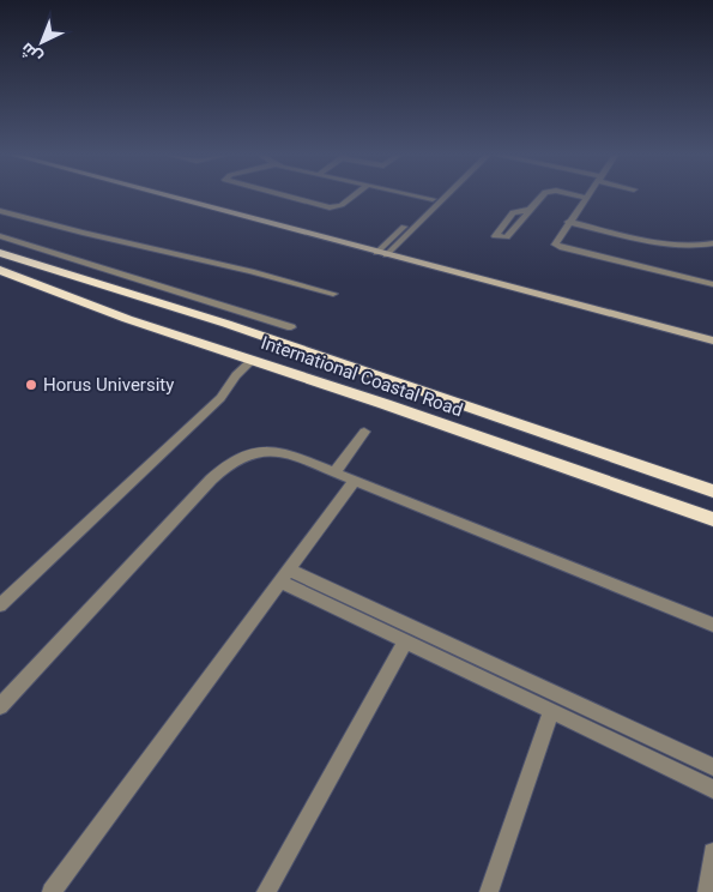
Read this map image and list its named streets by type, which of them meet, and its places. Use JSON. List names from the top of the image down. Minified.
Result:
{"streets":{"highway":["International Coastal Road"]},"places":["Horus University"],"north":"bottom left"}
